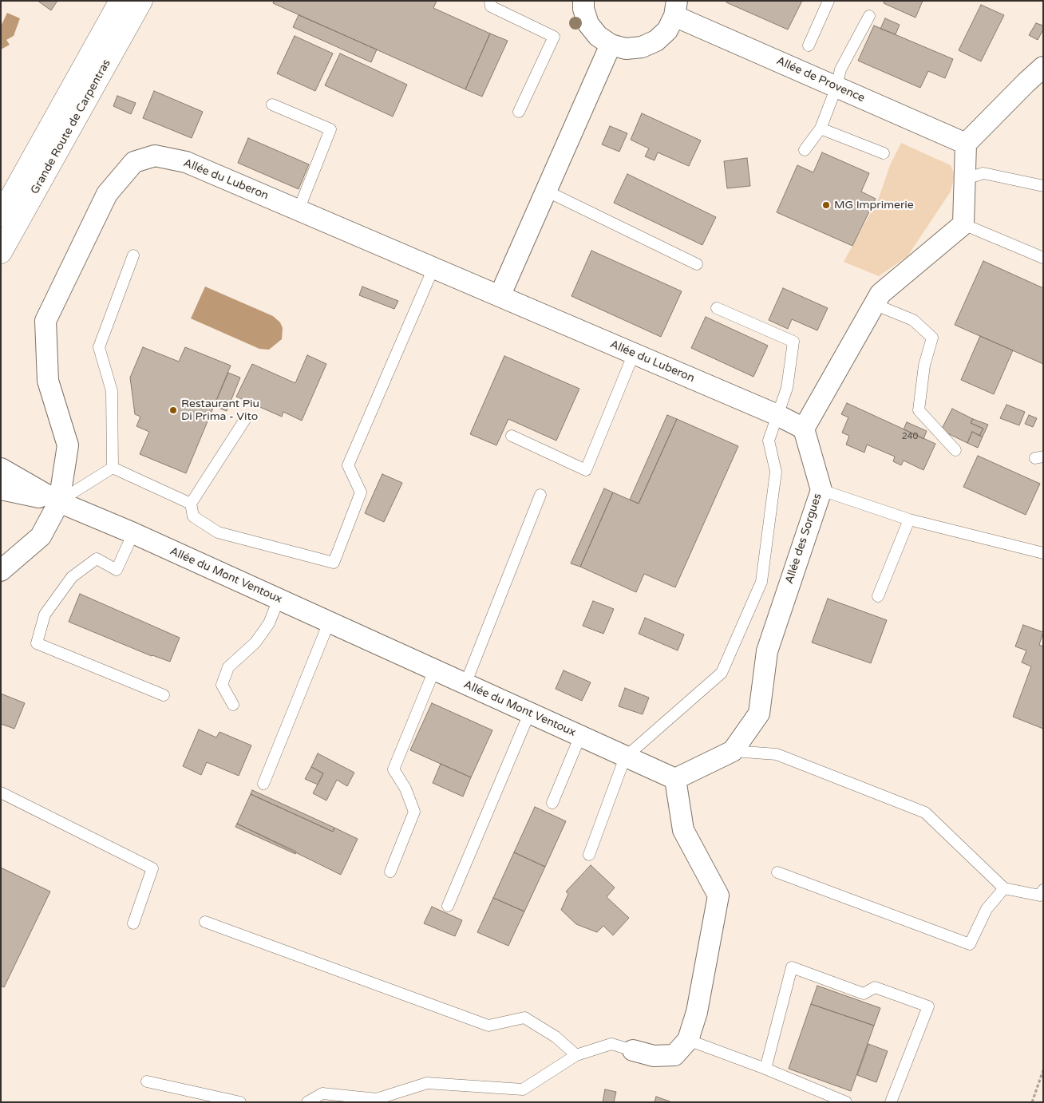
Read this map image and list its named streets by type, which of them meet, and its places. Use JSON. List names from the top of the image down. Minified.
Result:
{"streets":{"main road":["Grande Route de Carpentras"],"street":["Allée de Provence","Allée du Luberon","Allée des Sorgues","Allée du Mont Ventoux"]},"crossings":[["Allée du Luberon","Allée des Sorgues"],["Allée du Luberon","Allée du Mont Ventoux"],["Allée des Sorgues","Allée du Mont Ventoux"]],"places":["MG Imprimerie","Restaurant Piu Di Prima - Vito"],"house_numbers":["240"]}
